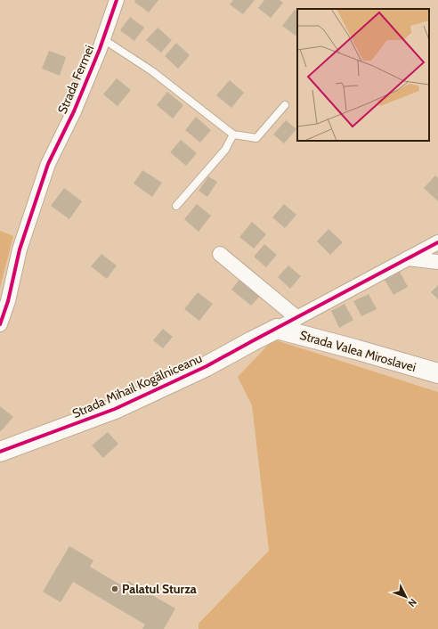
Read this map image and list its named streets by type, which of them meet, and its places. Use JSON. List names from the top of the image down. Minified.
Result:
{"streets":{"street":["Strada Fermei","Strada Valea Miroslavei","Strada Mihail Kogălniceanu"]},"crossings":[["Strada Valea Miroslavei","Strada Mihail Kogălniceanu"]],"places":["Palatul Sturza"],"north":"bottom right"}
